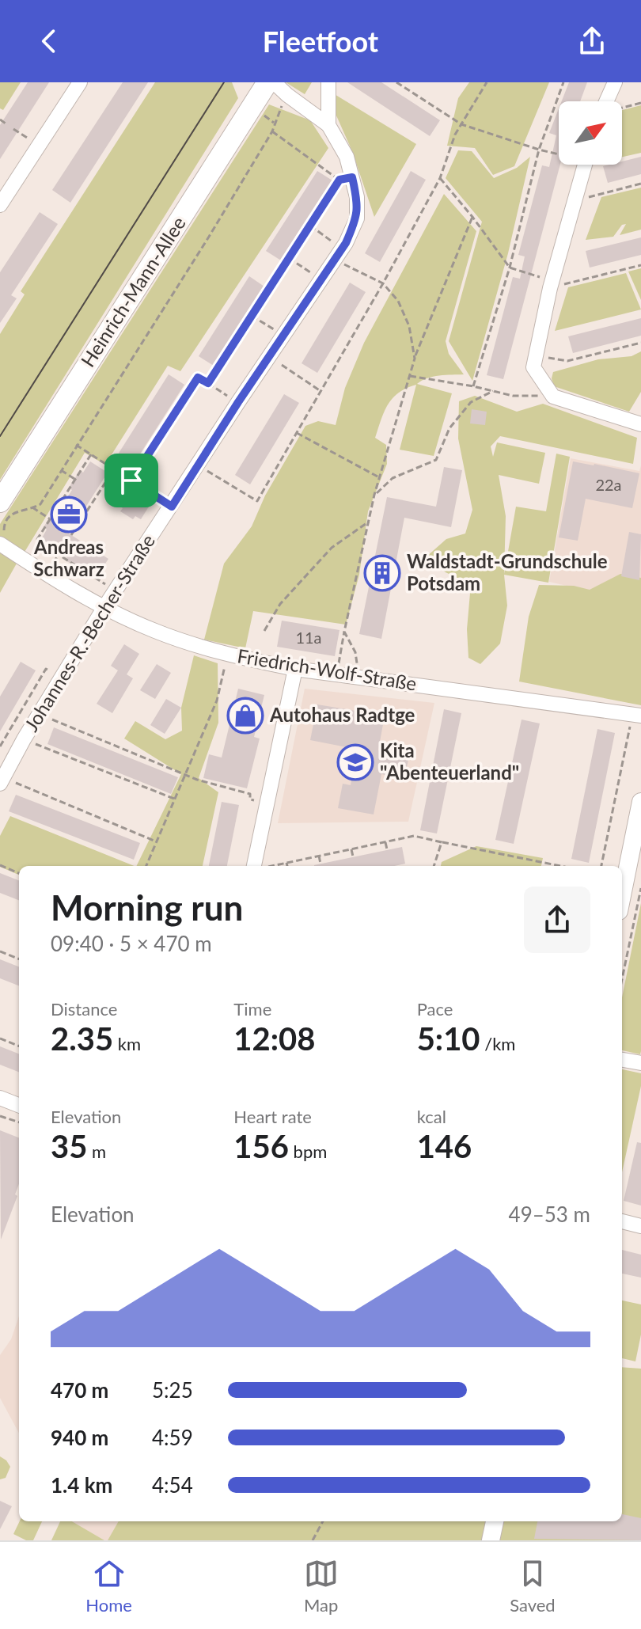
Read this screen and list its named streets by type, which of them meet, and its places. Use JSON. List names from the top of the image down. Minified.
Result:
{"streets":{"main road":["Heinrich-Mann-Allee"],"street":["Johannes-R.-Becher-Straße","Friedrich-Wolf-Straße"]},"crossings":[["Johannes-R.-Becher-Straße","Friedrich-Wolf-Straße"]],"places":{"office":["Andreas Schwarz"],"building":["Waldstadt-Grundschule Potsdam"],"shop":["Autohaus Radtge"],"school or university":["Kita \"Abenteuerland\""]},"house_numbers":["22a","11a"],"north":"top right","page":{"header":"Fleetfoot","heading":["Morning run","09:40 · 5 × 470 m"],"stats":[["Distance","2.35 km"],["Time","12:08"],["Pace","5:10 /km"],["Elevation","35 m"],["Heart rate","156 bpm"],["kcal","146"]],"chart":["Elevation","49–53 m"],"list":[{"name":"470 m","note":"5:25"},{"name":"940 m","note":"4:59"},{"name":"1.4 km","note":"4:54"}],"tabs":["Home","Map","Saved"]}}
